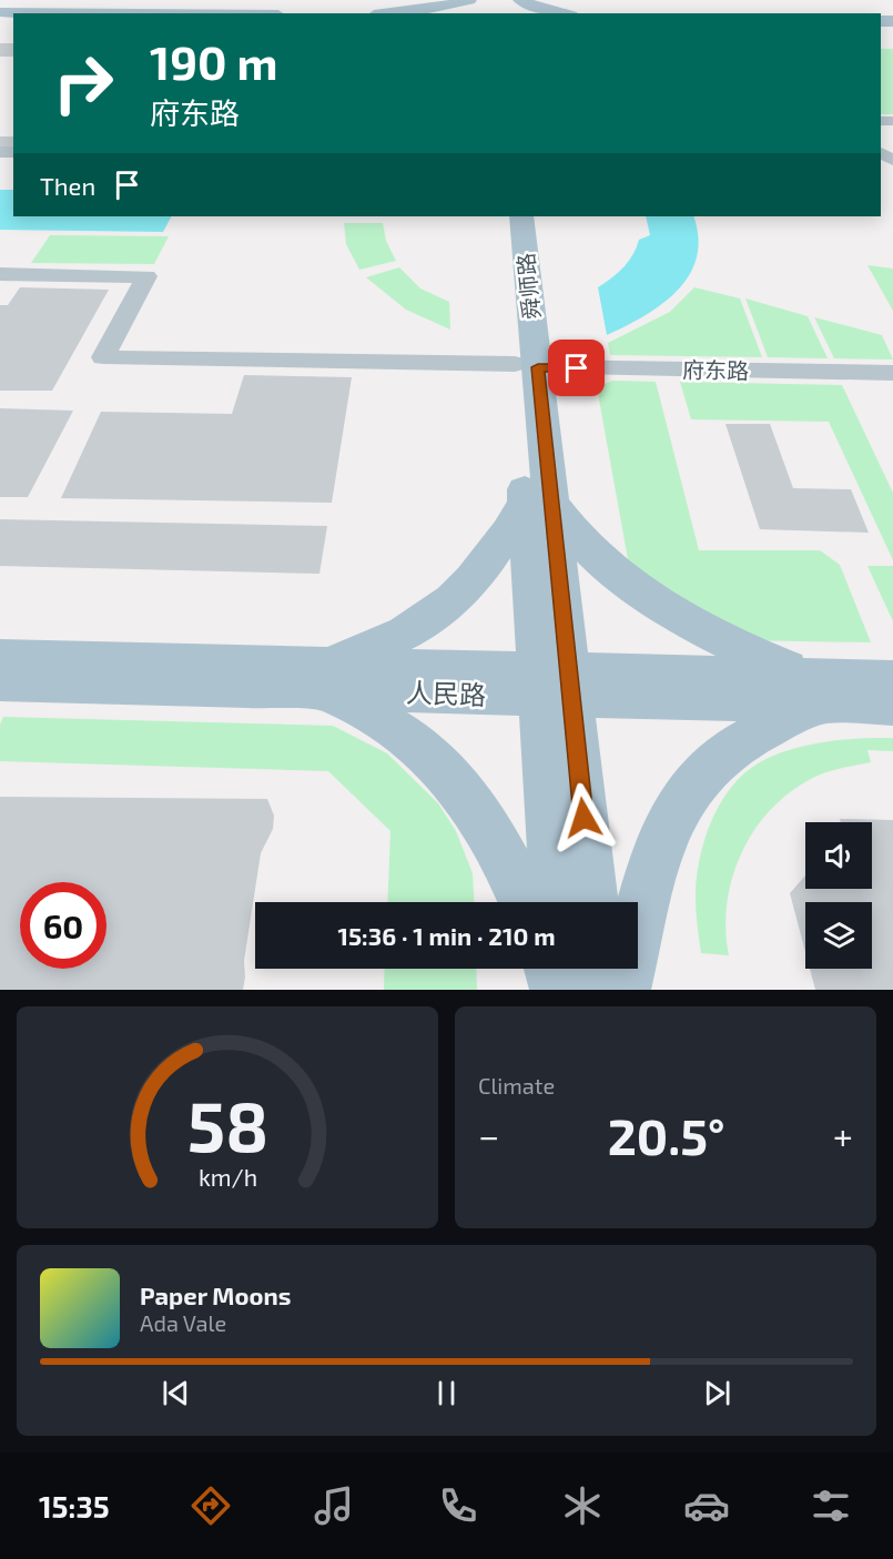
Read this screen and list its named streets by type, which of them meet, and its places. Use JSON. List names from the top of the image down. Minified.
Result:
{"streets":{"main road":["舜师路","人民路"],"street":["府东路"]},"crossings":[["舜师路","府东路"],["舜师路","人民路"]],"page":{"turn":["190 m","府东路"],"then":"Then","limit":"60","trip":"15:36 · 1 min · 210 m","tile":"Climate","heat":["−","20.5°","+"],"song":["Paper Moons","Ada Vale"],"tabs":"15:35","gauge":["58","km/h"]}}
